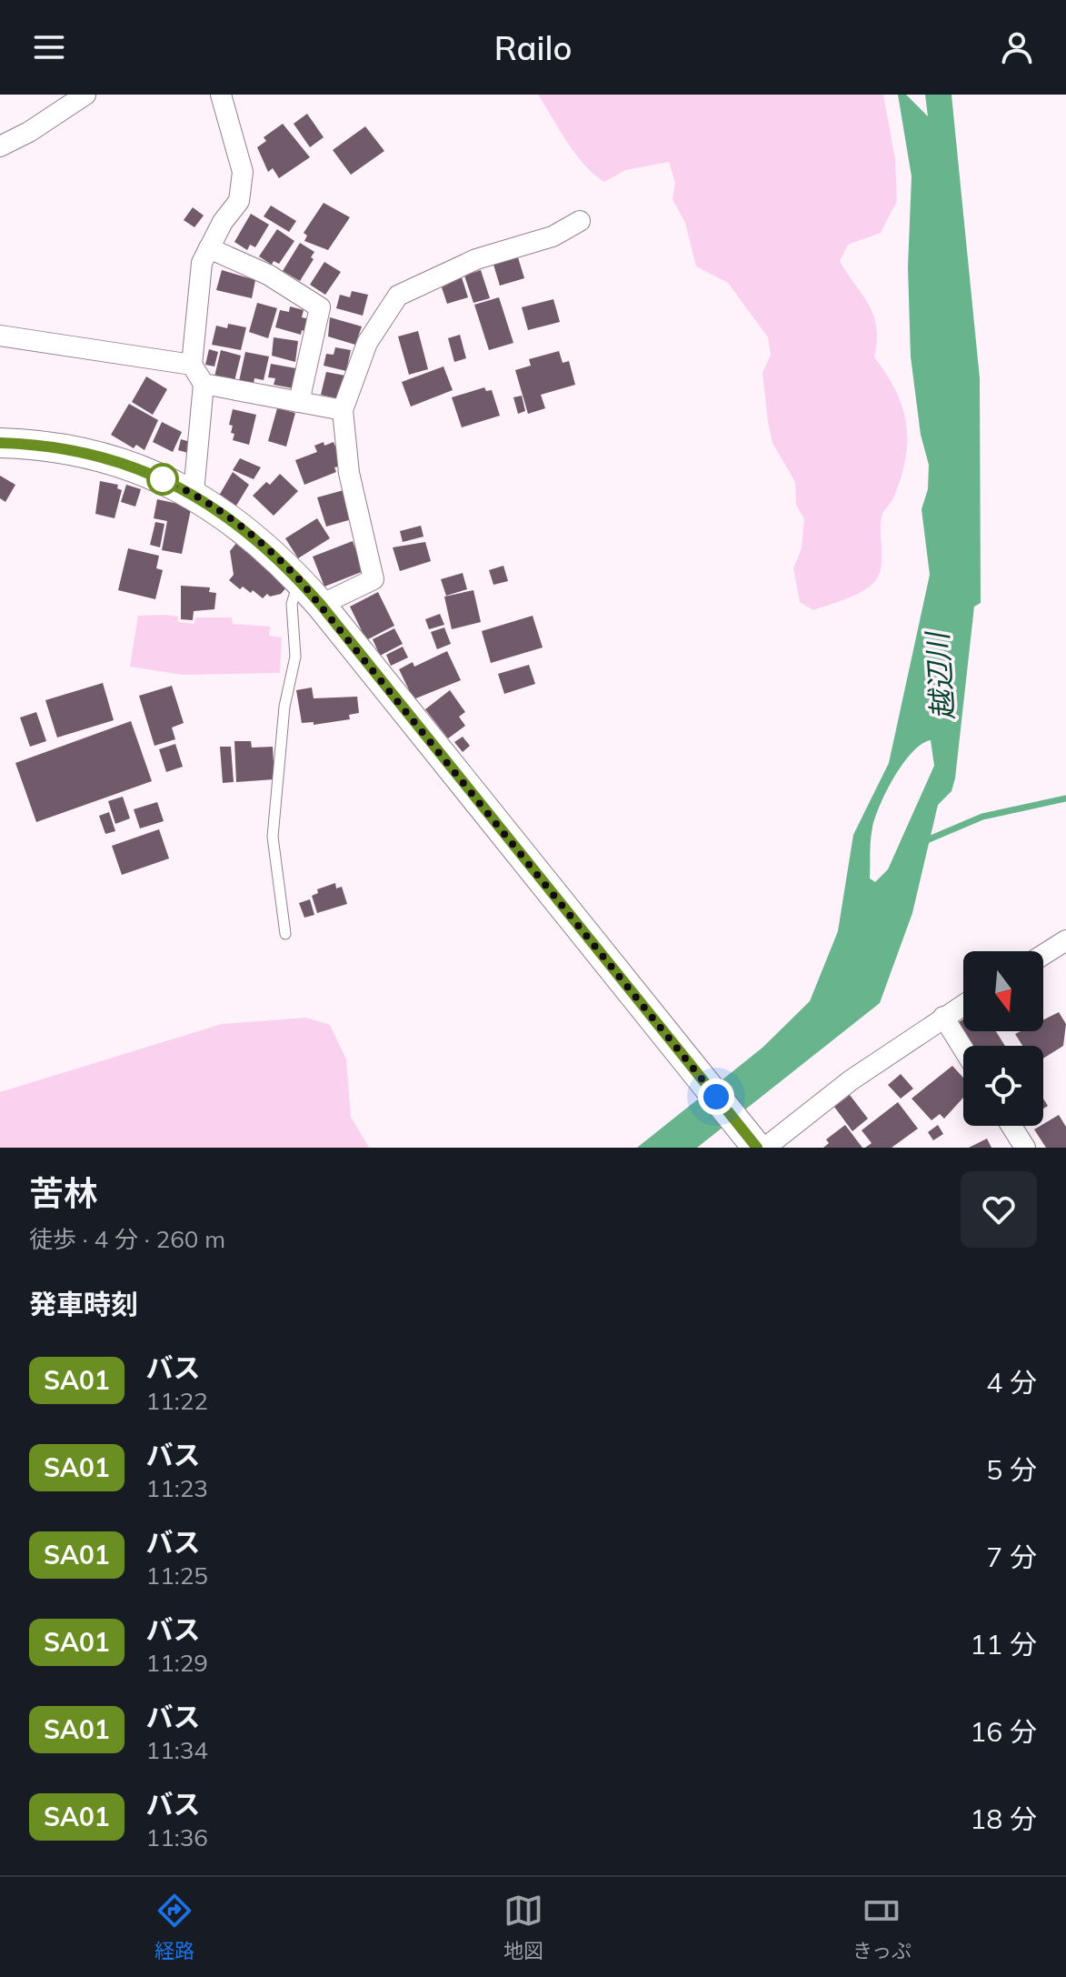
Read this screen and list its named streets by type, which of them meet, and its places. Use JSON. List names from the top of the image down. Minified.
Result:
{"water":["越辺川"],"lines":["bus line SA01"],"north":"bottom","page":{"header":"Railo","heading":[["苦林","徒歩 · 4 分 · 260 m"],"発車時刻"],"list":[{"mark":"SA01","name":"バス","note":"11:22","value":"4 分"},{"mark":"SA01","name":"バス","note":"11:23","value":"5 分"},{"mark":"SA01","name":"バス","note":"11:25","value":"7 分"},{"mark":"SA01","name":"バス","note":"11:29","value":"11 分"},{"mark":"SA01","name":"バス","note":"11:34","value":"16 分"},{"mark":"SA01","name":"バス","note":"11:36","value":"18 分"}],"tabs":["経路","地図","きっぷ"]}}
